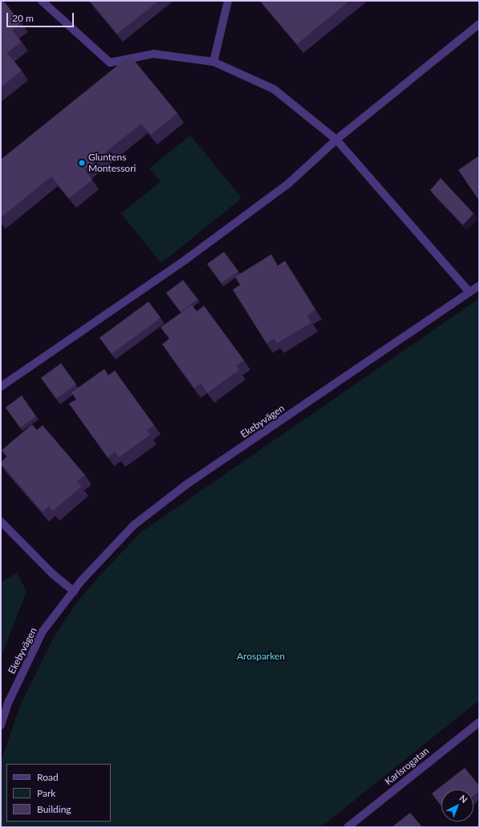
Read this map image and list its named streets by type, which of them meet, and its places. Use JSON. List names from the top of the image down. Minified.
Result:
{"streets":{"street":["Ekebyvägen","Karlsrogatan"]},"parks":["Arosparken"],"places":["Gluntens Montessori"],"legend":["Road","Park","Building"],"scale_bar":"20 m","north":"top right"}
